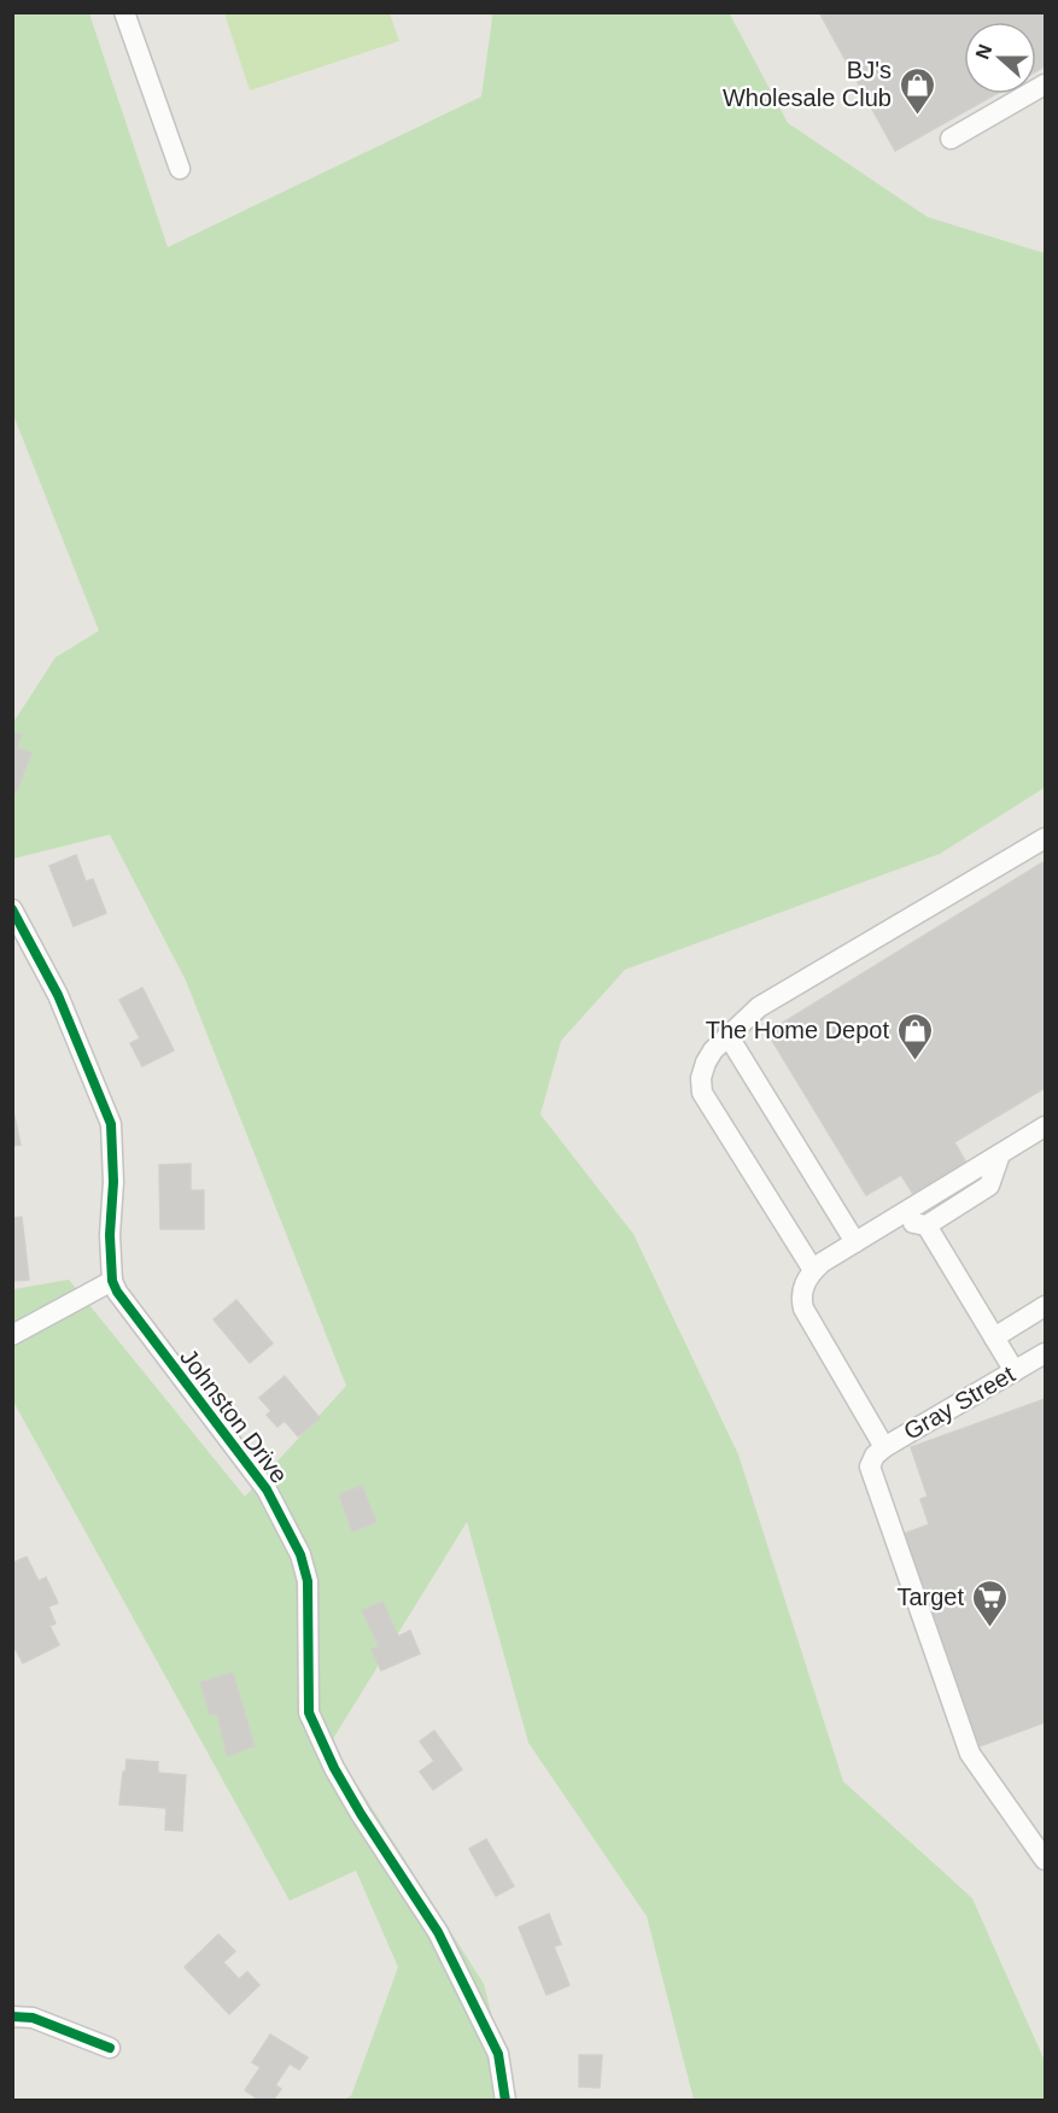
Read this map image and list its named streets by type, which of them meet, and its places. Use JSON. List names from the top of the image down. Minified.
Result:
{"streets":{"street":["Gray Street","Johnston Drive"]},"places":{"shop":["BJ's Wholesale Club","The Home Depot"],"supermarket":["Target"]},"north":"left"}
